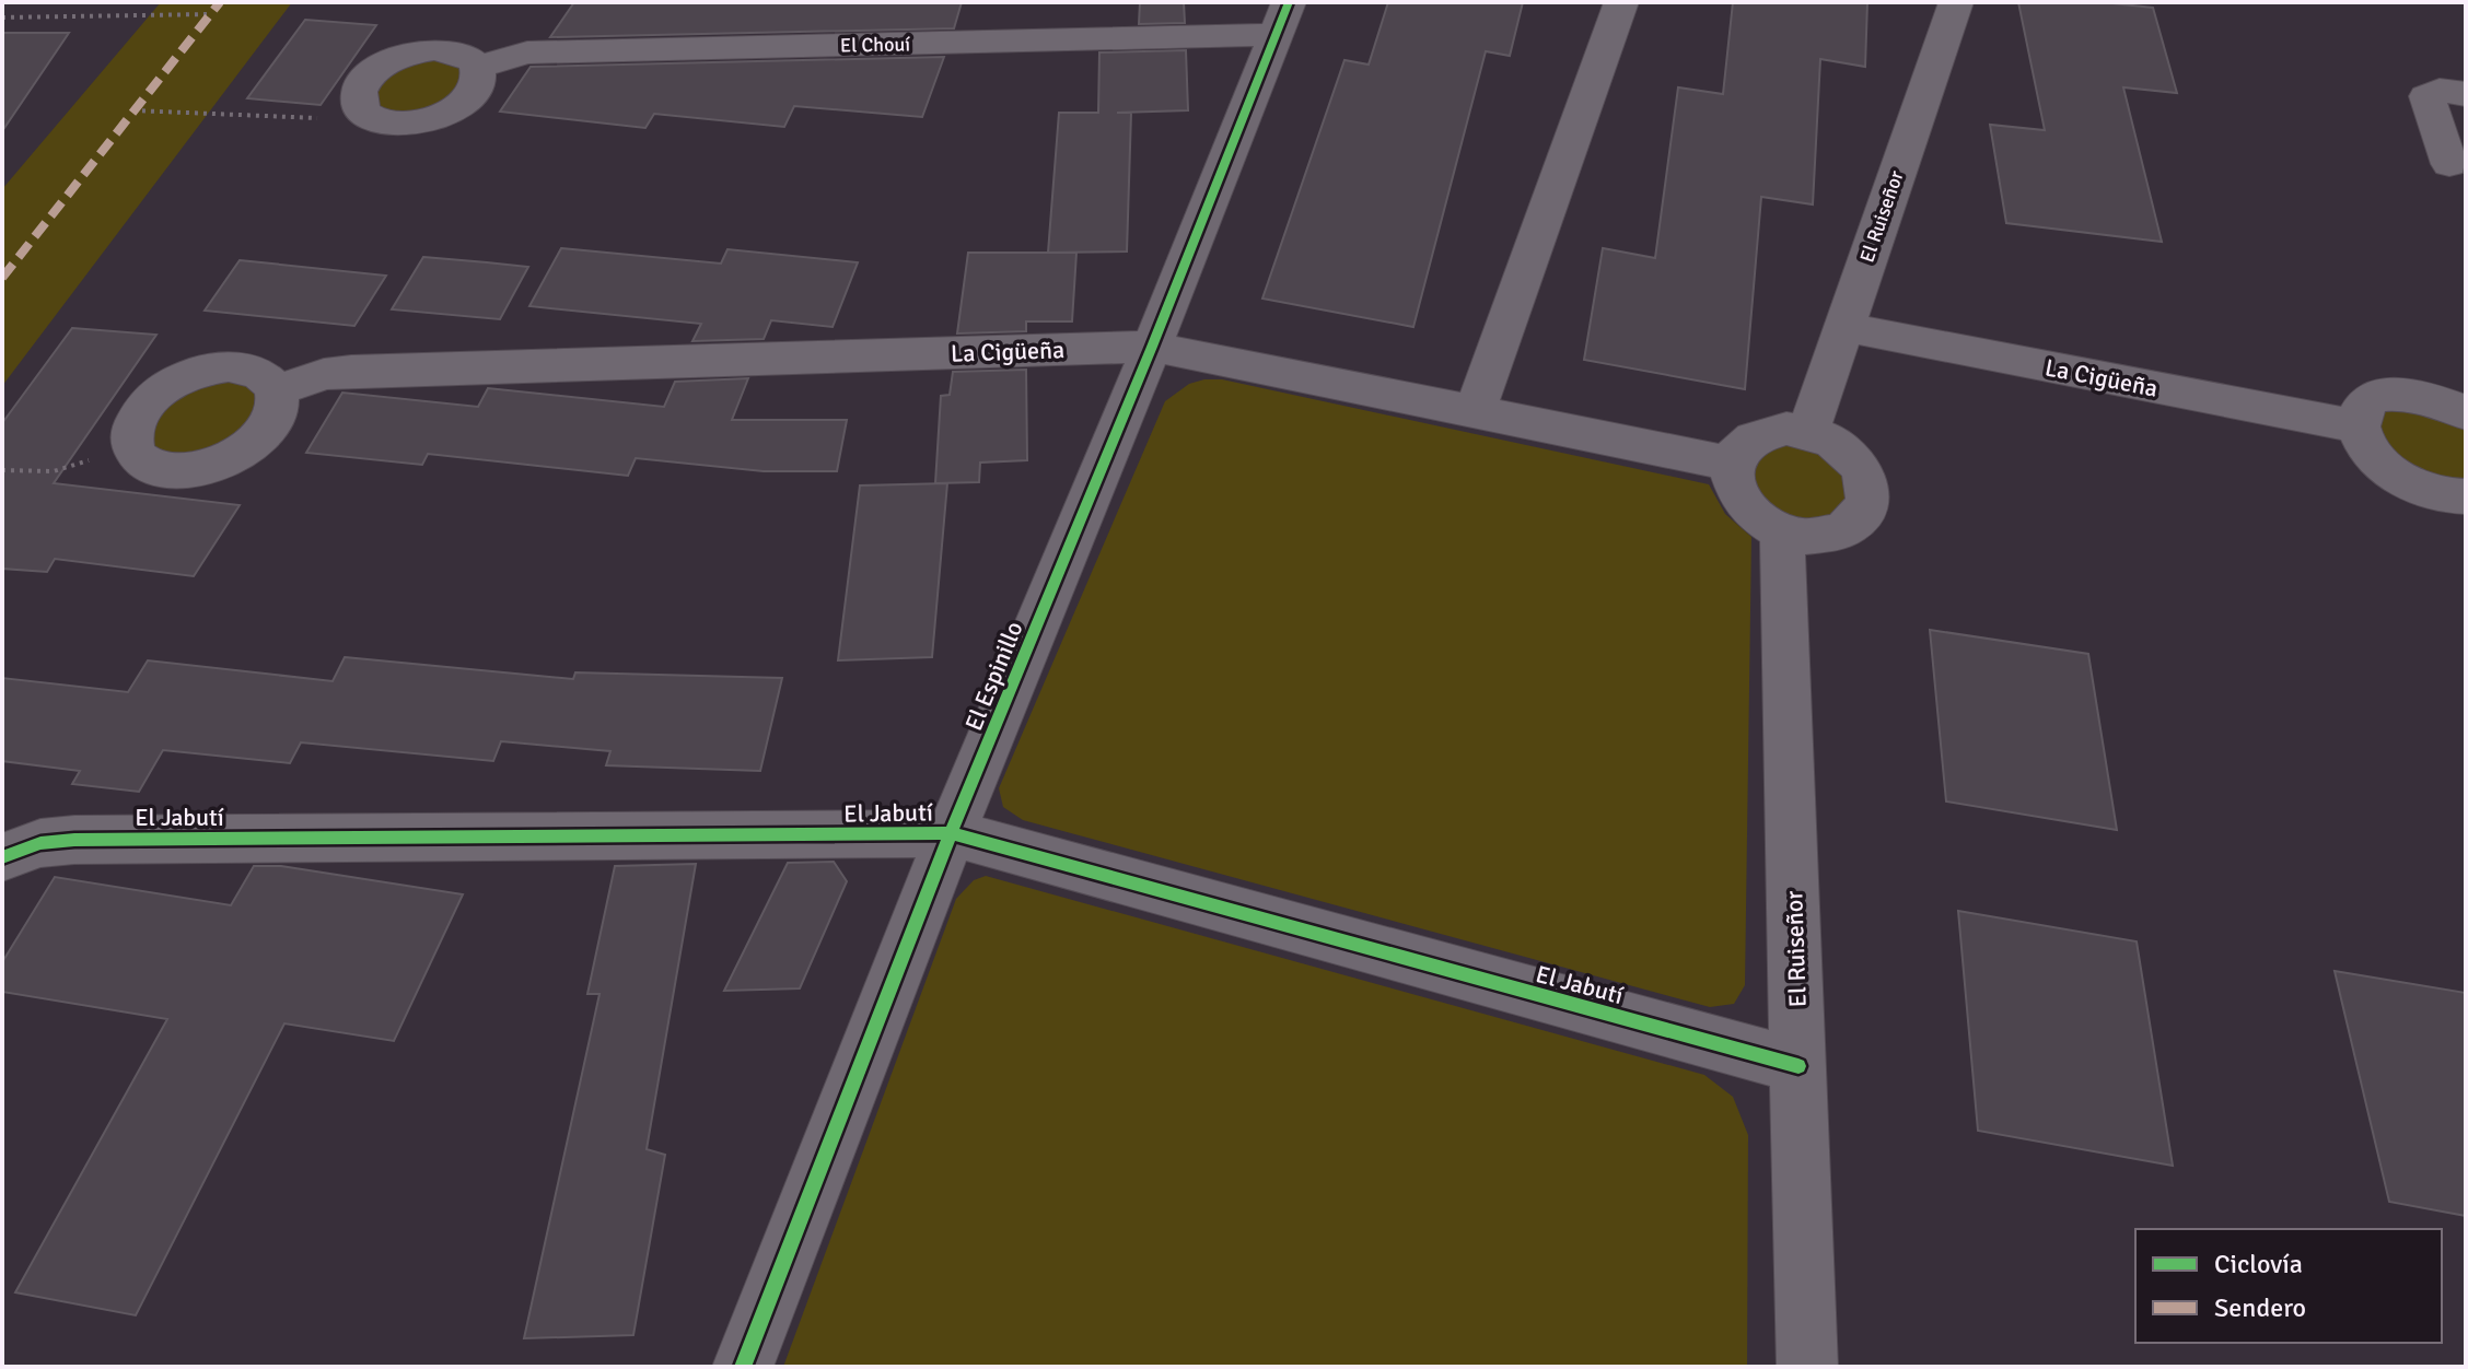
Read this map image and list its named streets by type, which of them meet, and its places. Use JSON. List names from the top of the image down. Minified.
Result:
{"streets":{"street":["El Chouí","El Ruiseñor","La Cigüeña","El Espinillo","El Jabutí"]},"crossings":[["El Chouí","El Espinillo"],["El Ruiseñor","La Cigüeña"],["El Ruiseñor","El Jabutí"],["La Cigüeña","El Espinillo"],["El Espinillo","El Jabutí"]],"legend":["Ciclovía","Sendero"]}
